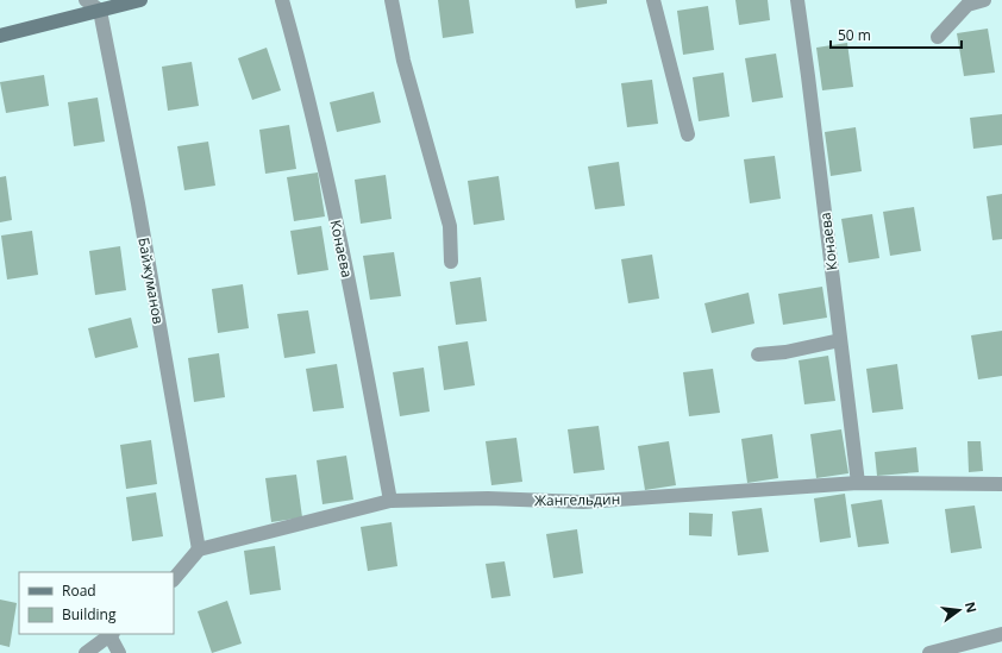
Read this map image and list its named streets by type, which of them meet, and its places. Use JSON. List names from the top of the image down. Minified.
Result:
{"streets":{"street":["Конаева","Байжуманов","Жангельдин"]},"crossings":[["Конаева","Жангельдин"],["Байжуманов","Жангельдин"]],"legend":["Road","Building"],"scale_bar":"50 m","north":"right"}
